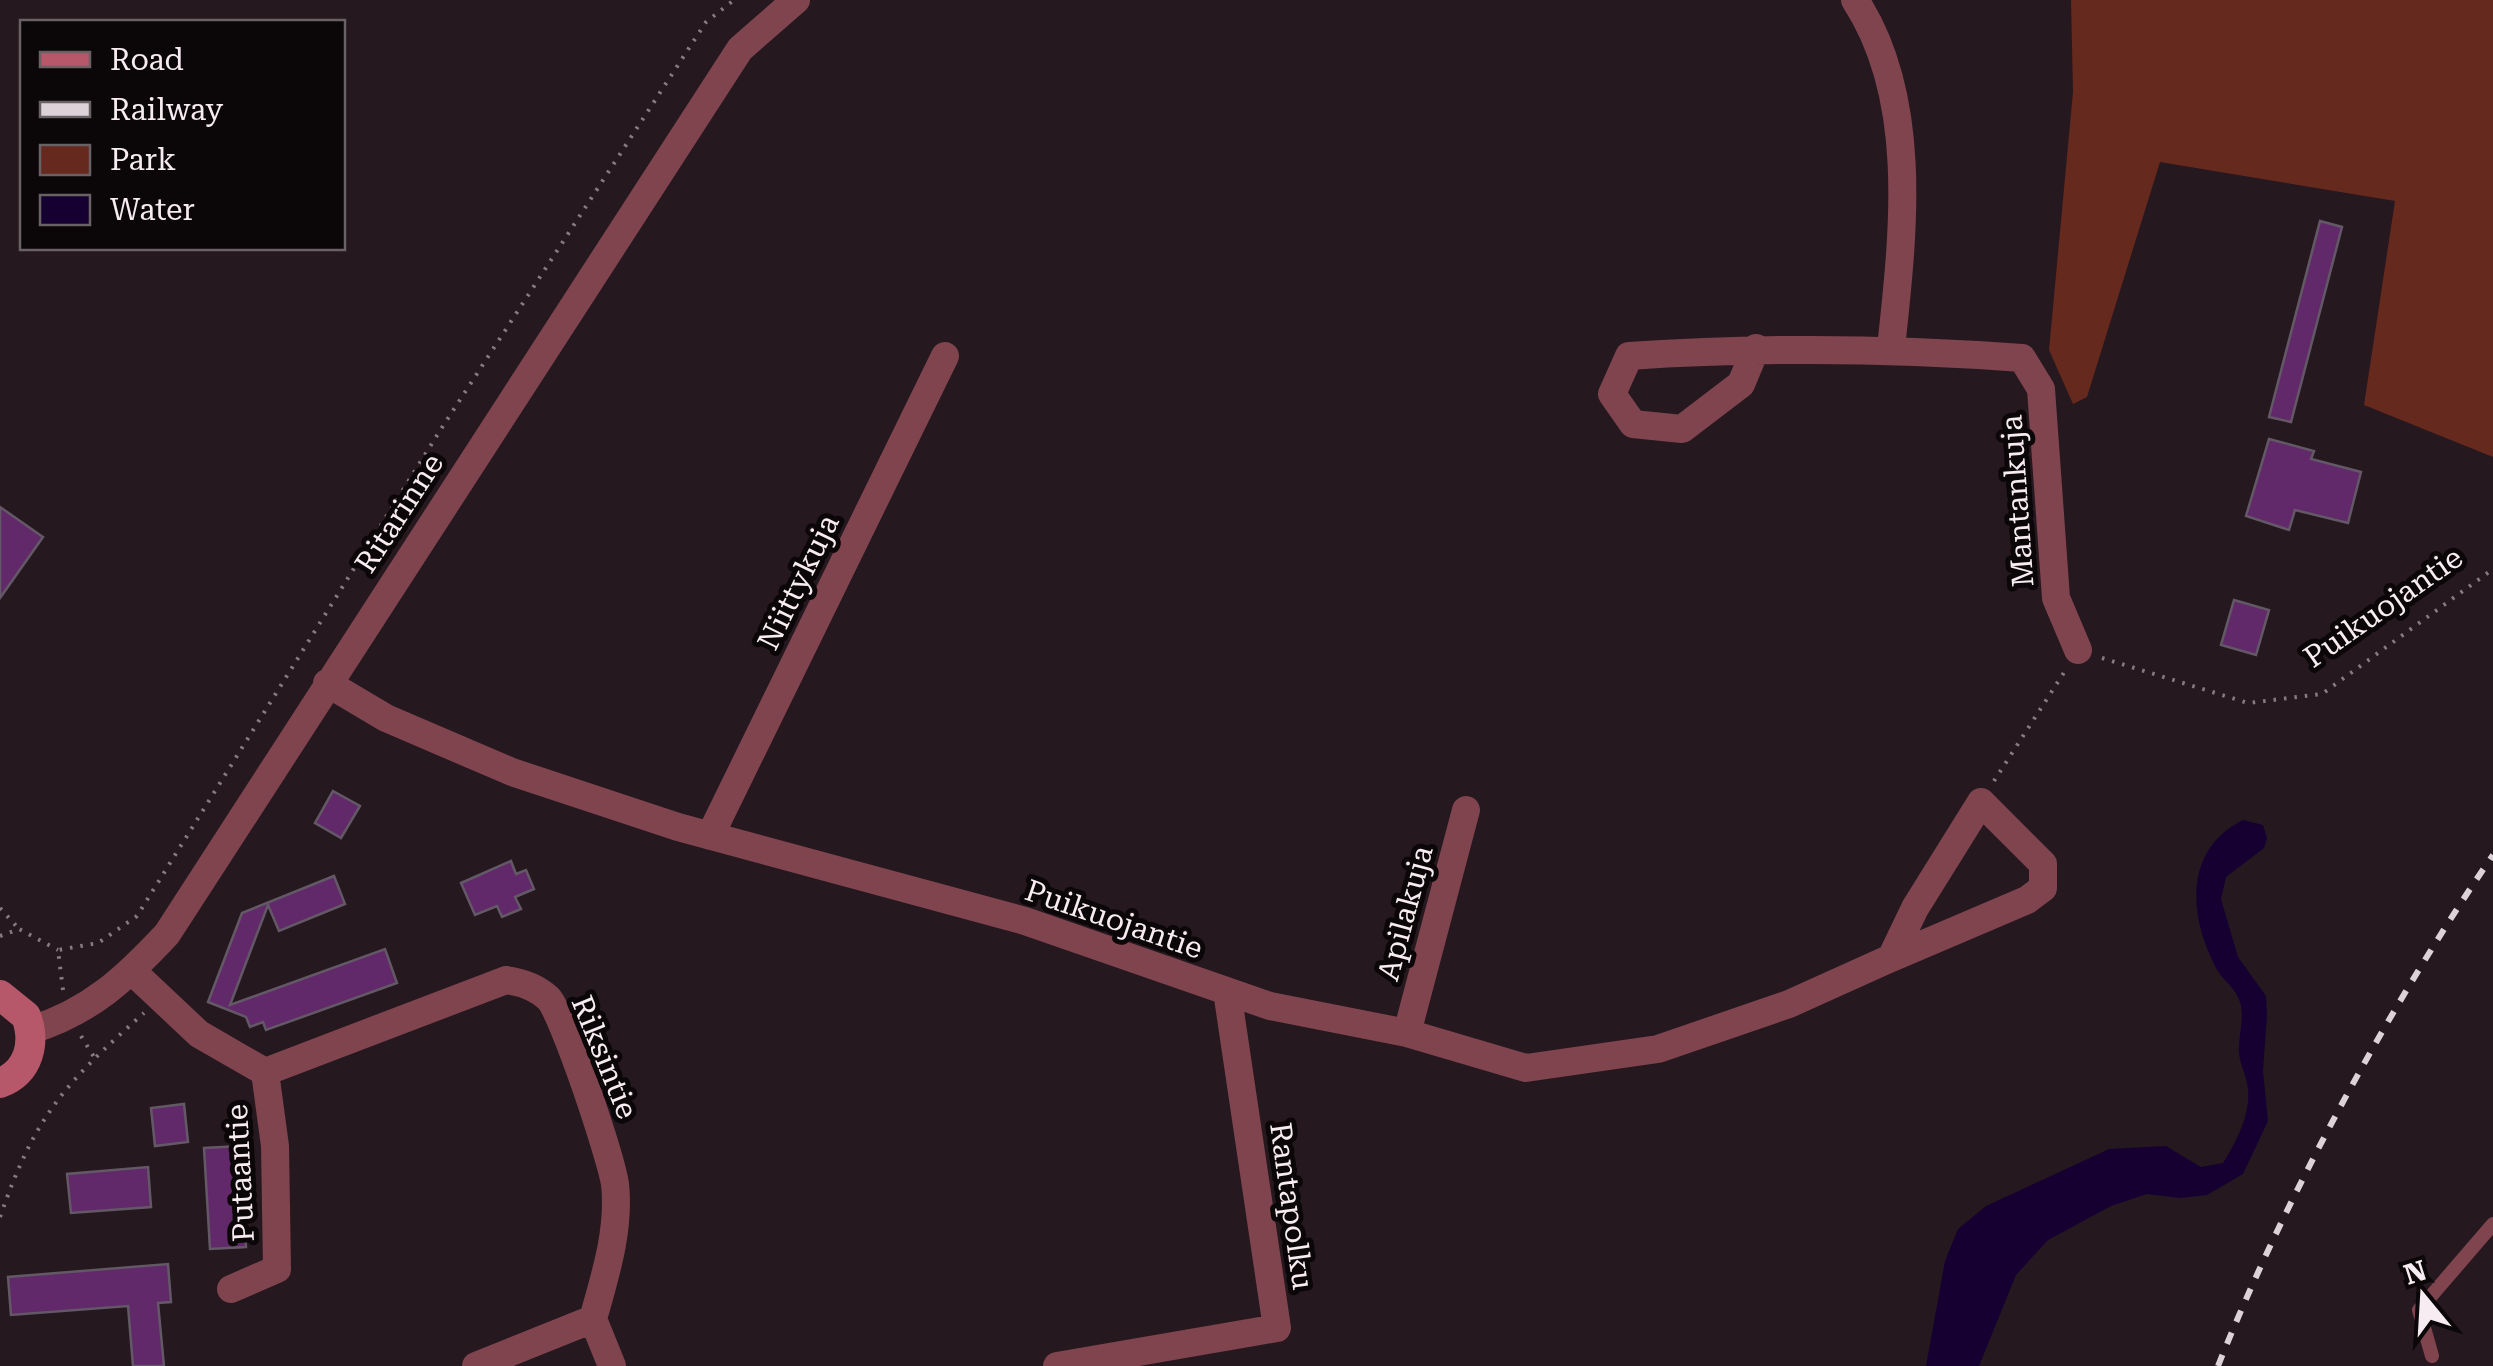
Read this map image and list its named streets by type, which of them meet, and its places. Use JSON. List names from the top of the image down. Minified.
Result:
{"streets":{"street":["Mantankuja","Ritarinne","Niittykuja","Puikuojantie","Apilakuja","Riksintie","Putaantie","Rantapolku"]},"crossings":[["Mantankuja","Puikuojantie"],["Ritarinne","Puikuojantie"],["Ritarinne","Putaantie"],["Niittykuja","Puikuojantie"],["Puikuojantie","Apilakuja"],["Puikuojantie","Rantapolku"],["Riksintie","Putaantie"]],"legend":["Road","Railway","Park","Water"],"north":"top"}
